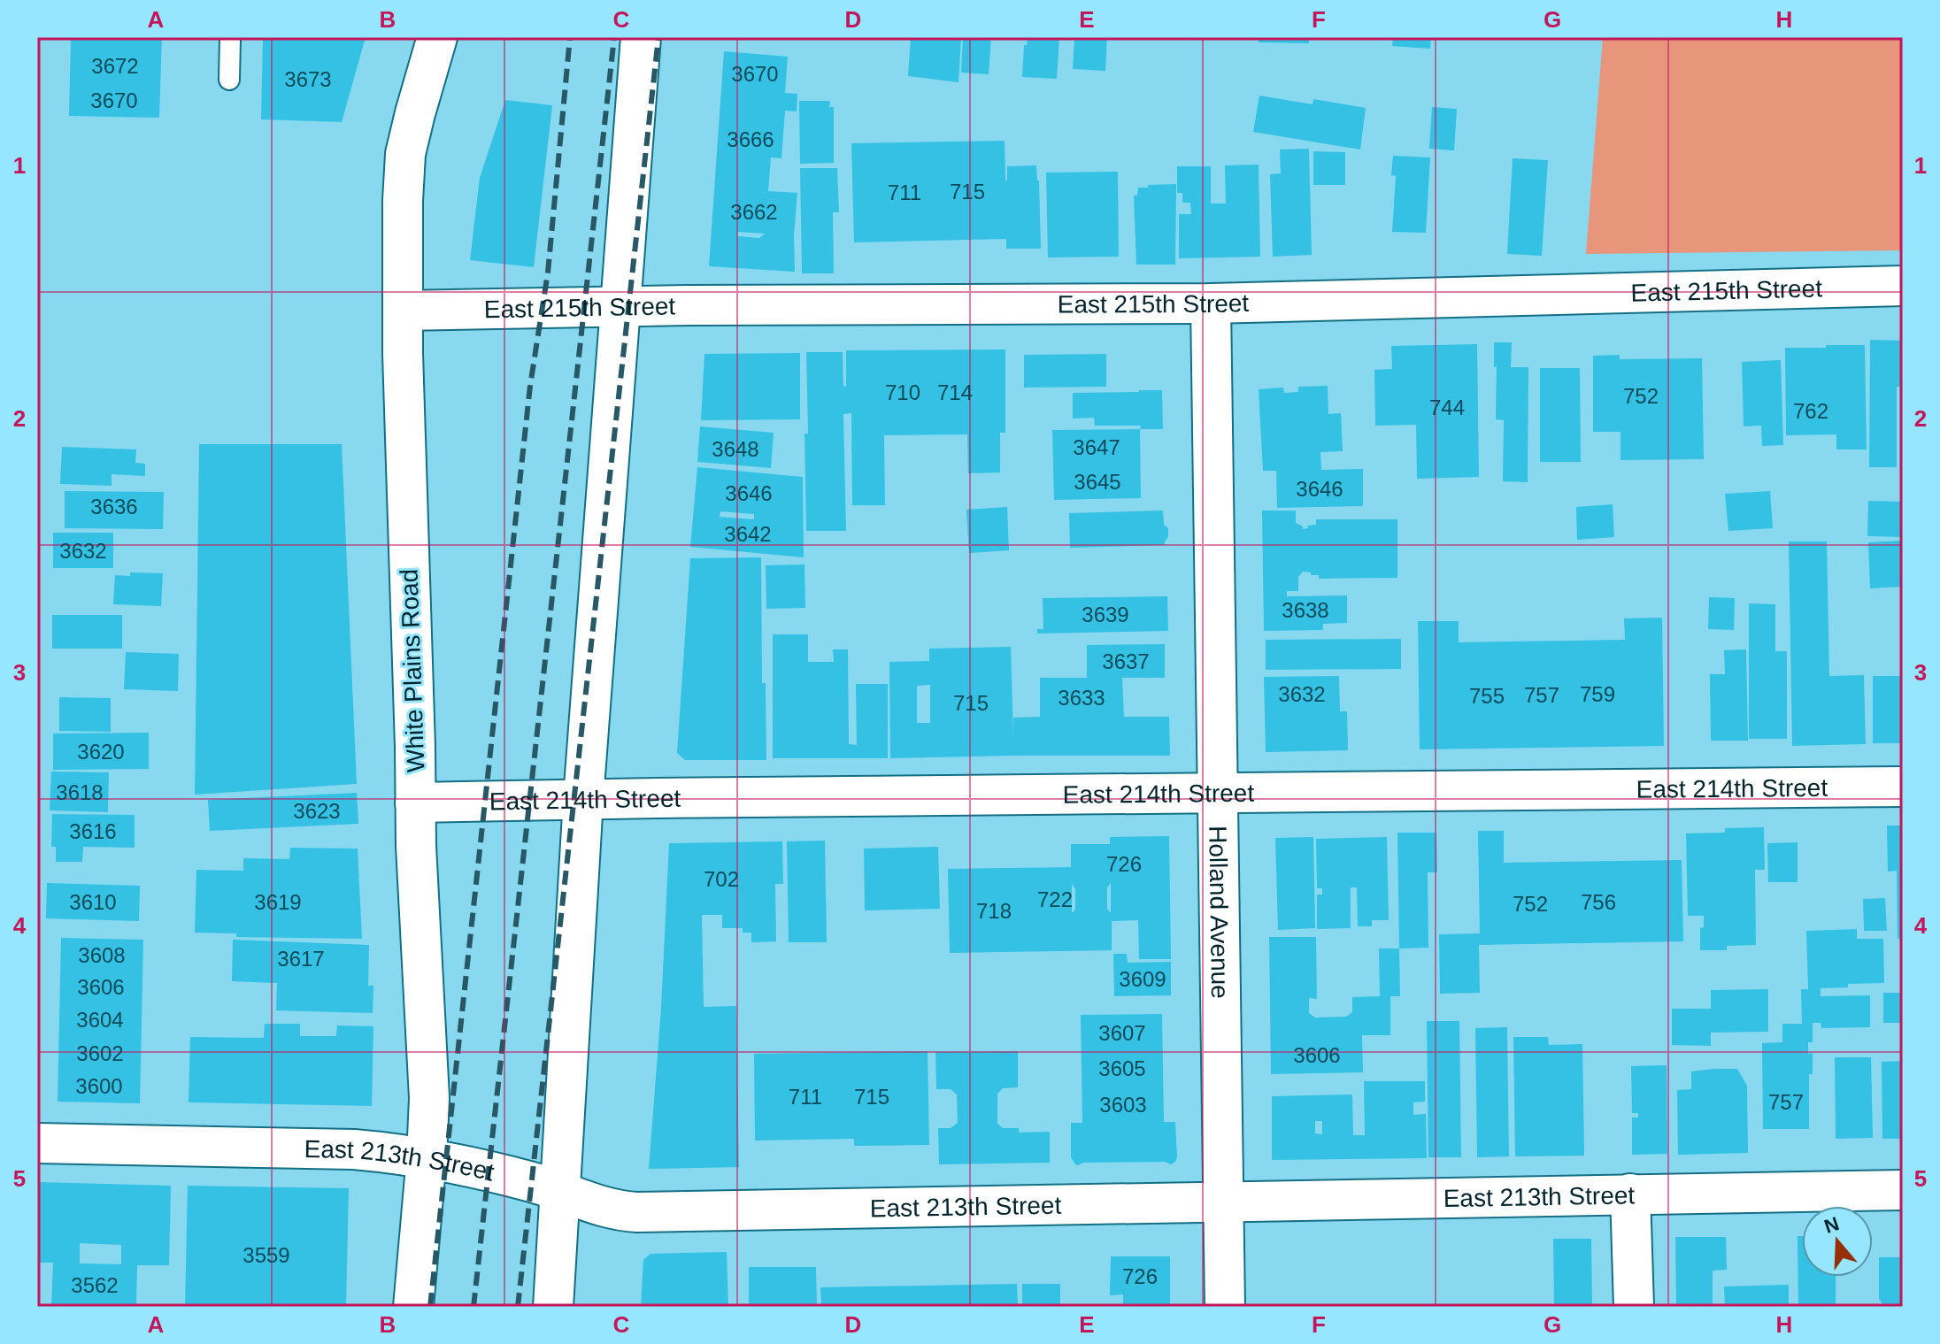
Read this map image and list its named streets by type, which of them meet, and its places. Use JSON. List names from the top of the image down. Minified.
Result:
{"streets":{"street":["East 215th Street","White Plains Road","East 214th Street","Holland Avenue","East 213th Street"]},"crossings":[["East 215th Street","White Plains Road"],["East 215th Street","Holland Avenue"],["White Plains Road","East 214th Street"],["White Plains Road","East 213th Street"],["East 214th Street","Holland Avenue"],["Holland Avenue","East 213th Street"]],"house_numbers":["3672","3670","3673","3670","3666","715","711","3662","710","714","752","744","762","3647","3648","3645","3646","3646","3636","3642","3632","3638","3639","3637","3632","759","757","755","3633","715","3620","3618","3623","3616","726","702","722","3610","3619","756","752","718","3608","3617","3609","3606","3604","3607","3602","3606","3605","3600","711","715","757","3603","3559","726","3562"],"north":"top","grid":{"columns":["A","B","C","D","E","F","G","H"],"rows":["1","2","3","4","5"]}}
